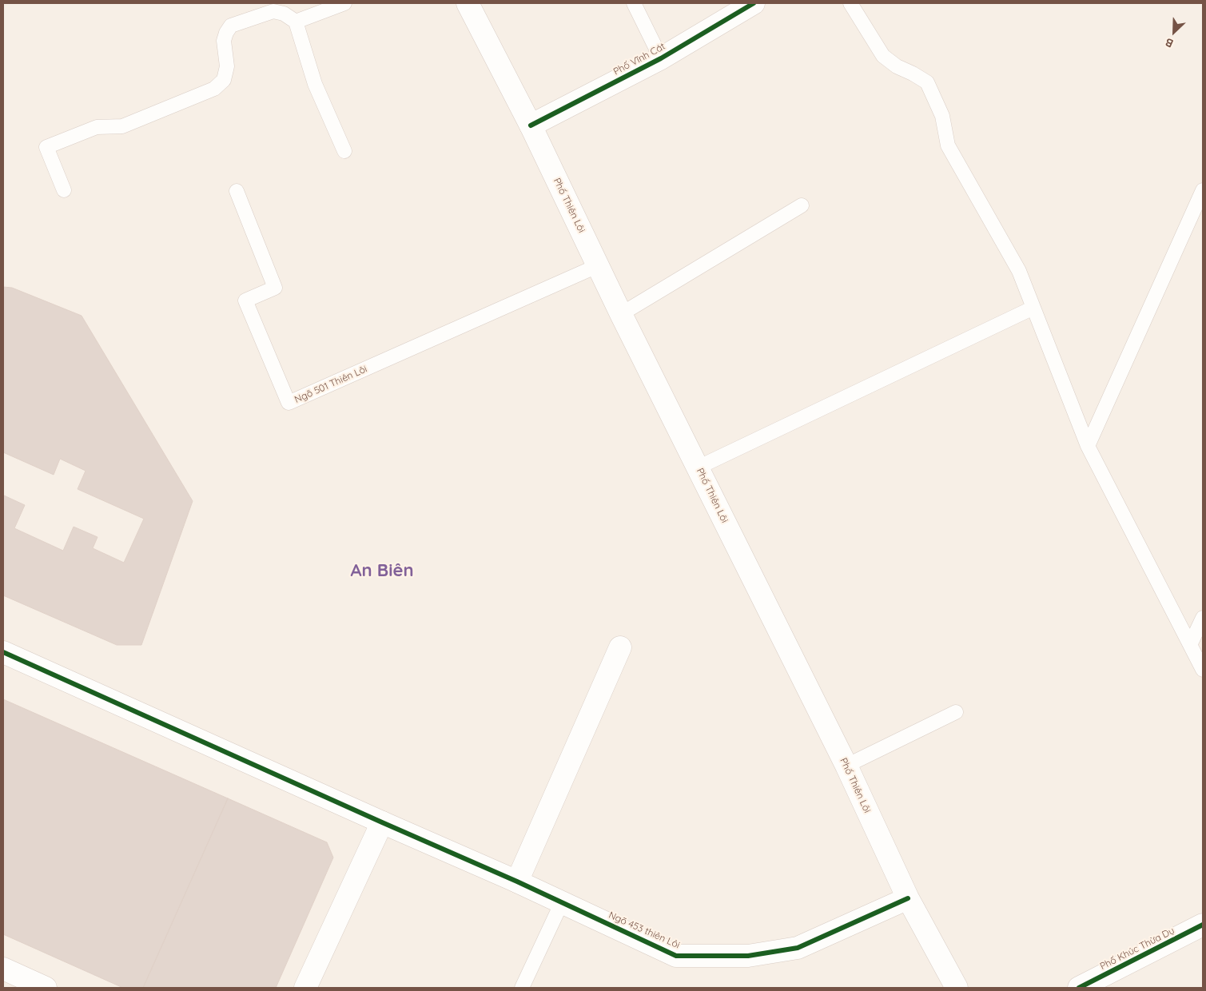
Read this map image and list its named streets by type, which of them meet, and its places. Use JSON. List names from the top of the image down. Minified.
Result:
{"streets":{"street":["Phố Vĩnh Cát","Phố Thiên Lôi","Ngõ 453 thiên Lôi","Phố Khúc Thừa Dụ"],"lane":["Ngõ 501 Thiên Lôi"]},"crossings":[["Phố Vĩnh Cát","Phố Thiên Lôi"],["Phố Thiên Lôi","Ngõ 501 Thiên Lôi"],["Phố Thiên Lôi","Ngõ 453 thiên Lôi"]],"districts":["An Biên"],"north":"bottom left"}
